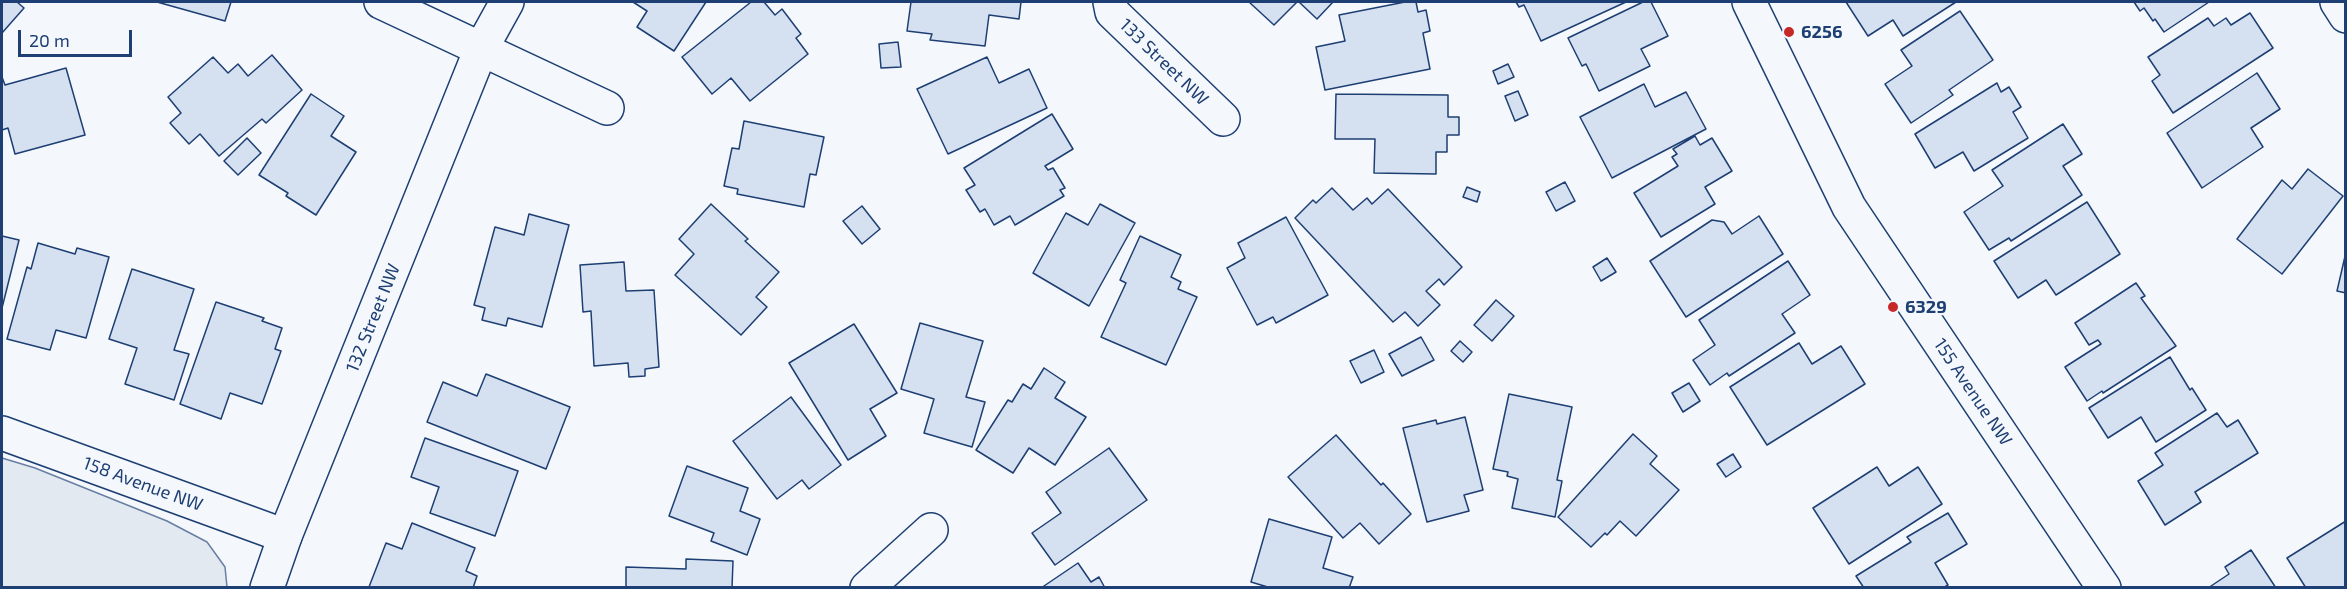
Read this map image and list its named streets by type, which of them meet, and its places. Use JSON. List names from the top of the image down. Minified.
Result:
{"streets":{"street":["133 Street NW","132 Street NW","155 Avenue NW","158 Avenue NW"]},"crossings":[["132 Street NW","158 Avenue NW"]],"places":["6256","6329"],"scale_bar":"20 m"}
